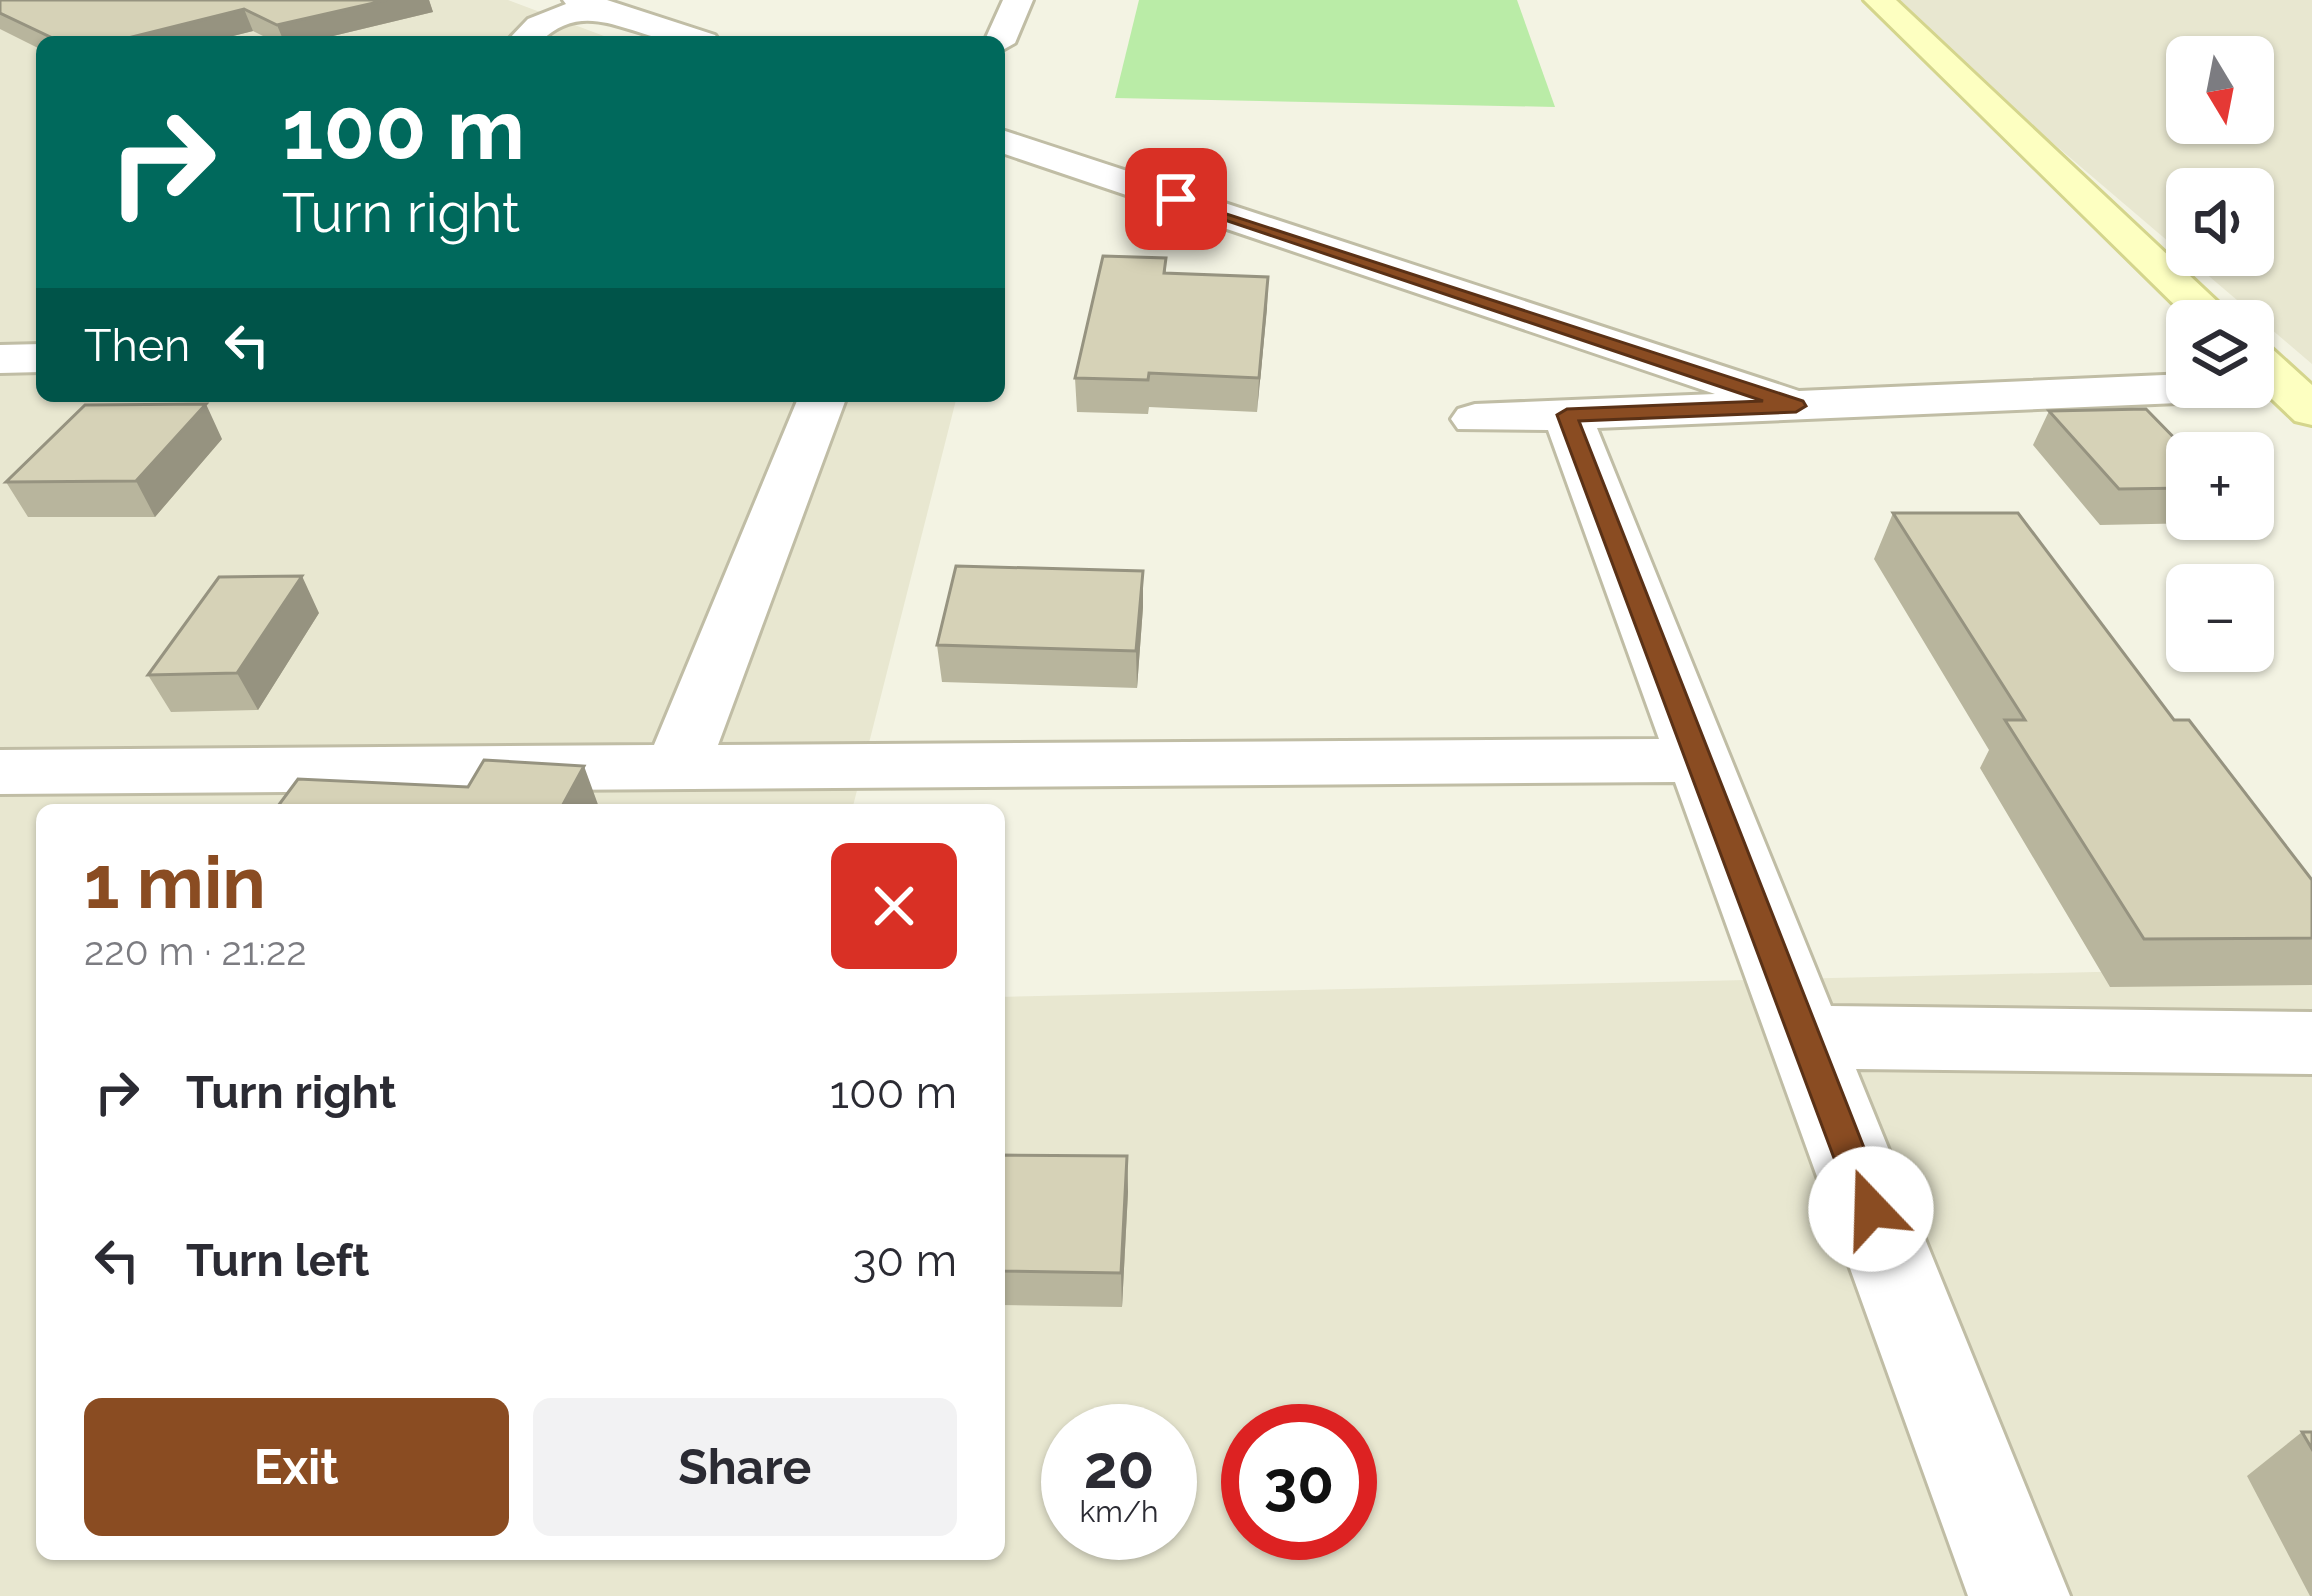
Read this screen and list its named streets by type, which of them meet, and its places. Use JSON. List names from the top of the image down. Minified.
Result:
{"north":"bottom","page":{"map_buttons":["+","−"],"turn":["100 m","Turn right"],"then":"Then","heading":["1 min","220 m · 21:22"],"list":[{"name":"Turn right","value":"100 m"},{"name":"Turn left","value":"30 m"}],"buttons":["Exit","Share"],"speed":"20 km/h","limit":"30"}}
